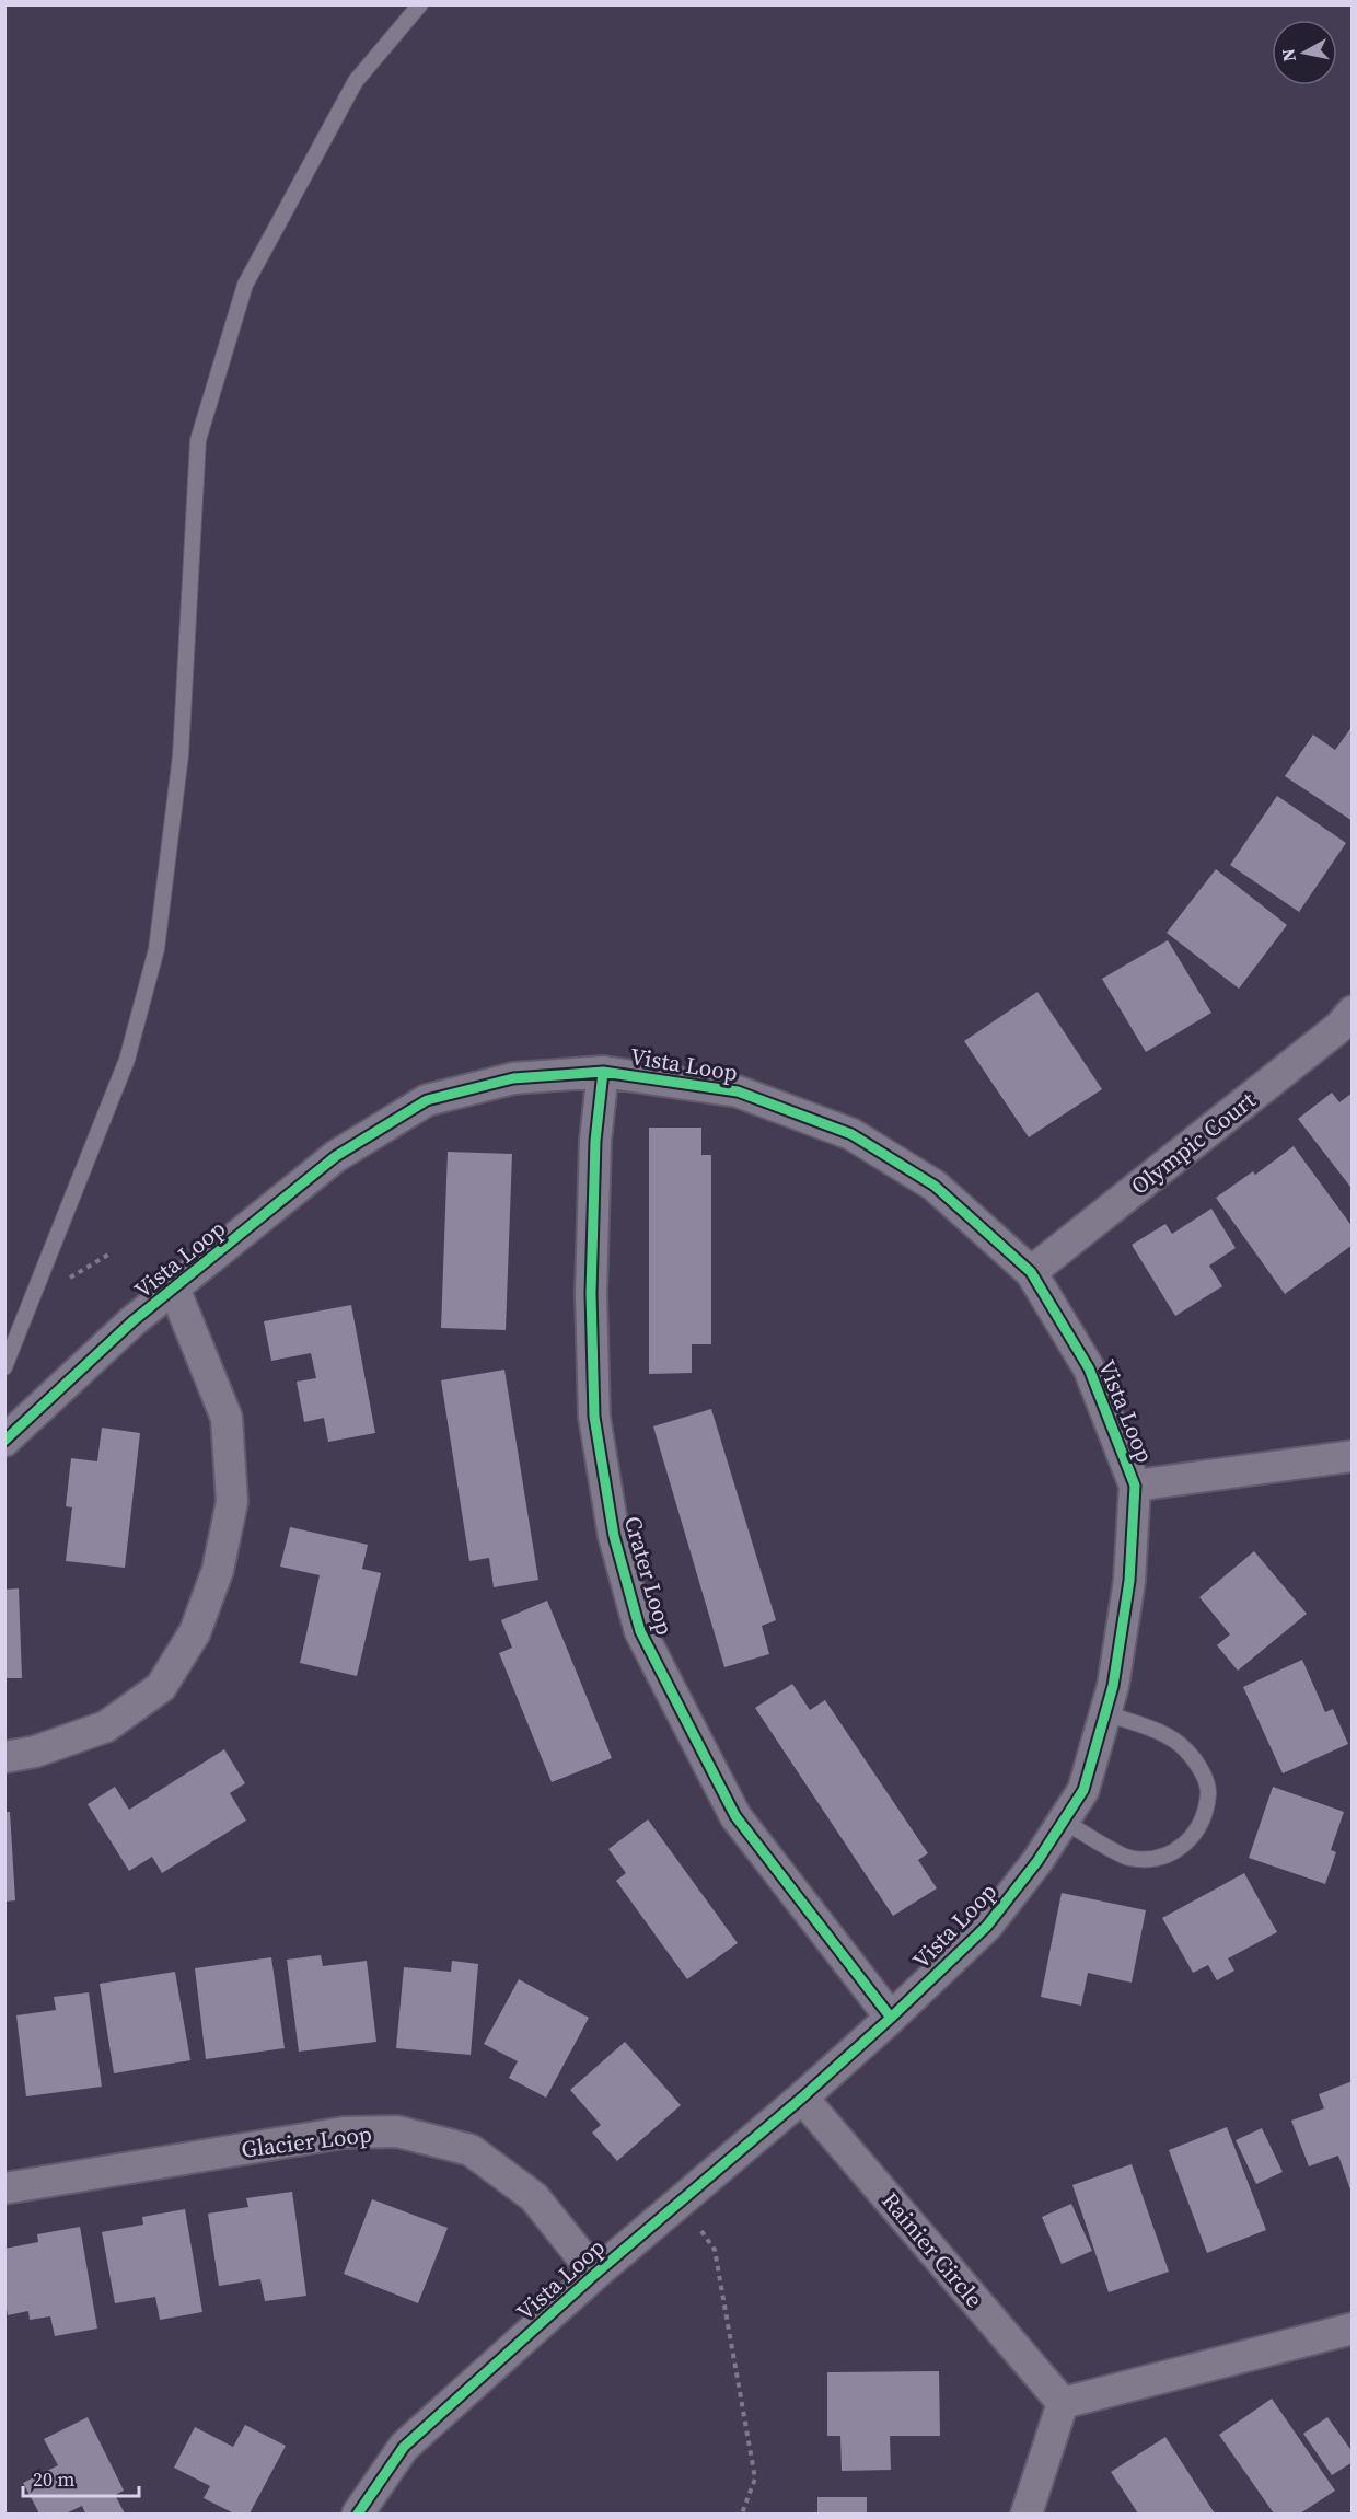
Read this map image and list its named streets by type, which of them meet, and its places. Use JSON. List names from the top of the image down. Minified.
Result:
{"streets":{"street":["Vista Loop","Olympic Court","Crater Loop","Glacier Loop","Rainier Circle"]},"crossings":[["Vista Loop","Olympic Court"],["Vista Loop","Crater Loop"],["Vista Loop","Glacier Loop"],["Vista Loop","Rainier Circle"]],"scale_bar":"20 m","north":"left"}
